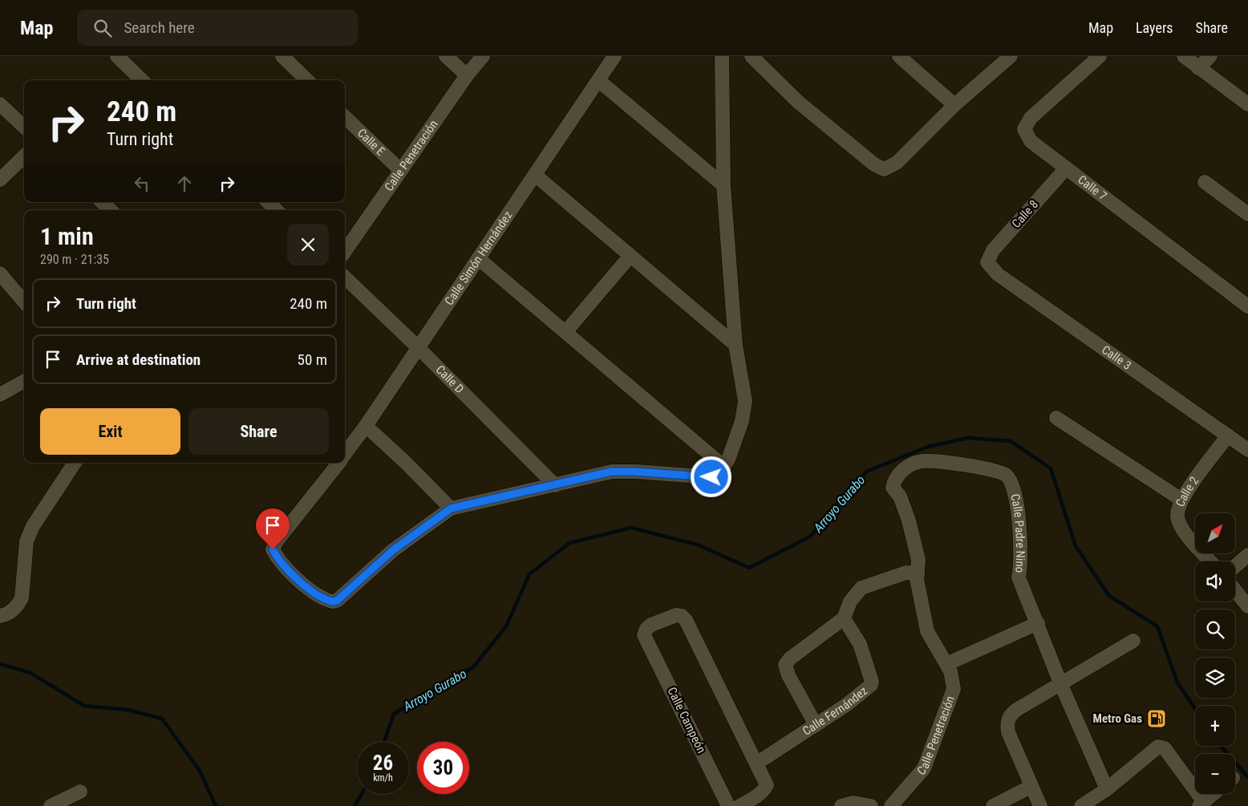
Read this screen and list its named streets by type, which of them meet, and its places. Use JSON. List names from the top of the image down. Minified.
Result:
{"streets":{"street":["Calle E","Calle Penetración","Calle 7","Calle 8","Calle Simón Hernández","Calle 3","Calle D","Calle 2","Calle Padre Nino","Calle Fernández","Calle Campeón"]},"crossings":[["Calle E","Calle Penetración"],["Calle Penetración","Calle Padre Nino"],["Calle 7","Calle 8"],["Calle 8","Calle 3"],["Calle Simón Hernández","Calle D"],["Calle 3","Calle 2"],["Calle Fernández","Calle Campeón"]],"water":["Arroyo Gurabo"],"places":{"fuel station":["Metro Gas"]},"north":"top right","page":{"header":"Map","search":"Search here","nav":["Map","Layers","Share"],"turn":["240 m","Turn right"],"heading":["1 min","290 m · 21:35"],"list":[{"name":"Turn right","value":"240 m"},{"name":"Arrive at destination","value":"50 m"}],"buttons":["Exit","Share"],"map_buttons":["+","−"],"speed":"26 km/h","limit":"30"}}
